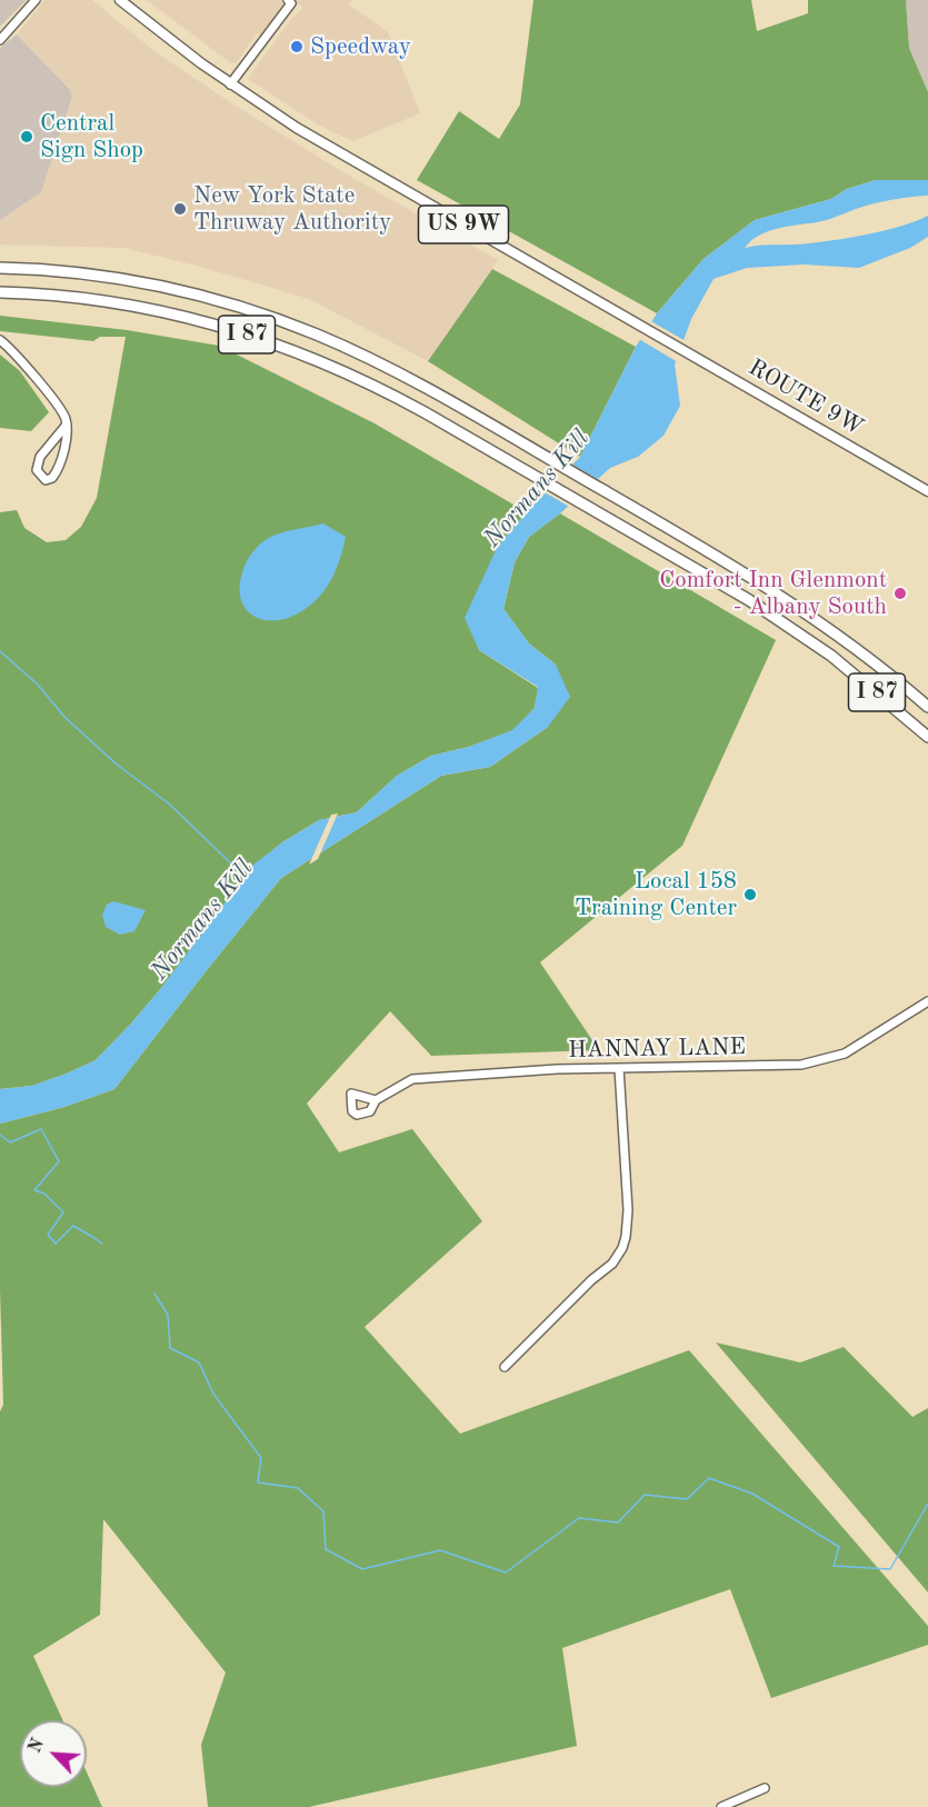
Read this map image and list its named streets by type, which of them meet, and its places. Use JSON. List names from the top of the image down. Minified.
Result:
{"streets":{"highway":["I 87"],"main road":["US 9W","ROUTE 9W"],"street":["HANNAY LANE"]},"crossings":[["US 9W","ROUTE 9W"]],"water":["Normans Kill"],"places":["Speedway","Central Sign Shop","New York State Thruway Authority","Comfort Inn Glenmont - Albany South","Local 158 Training Center"],"north":"top left"}
